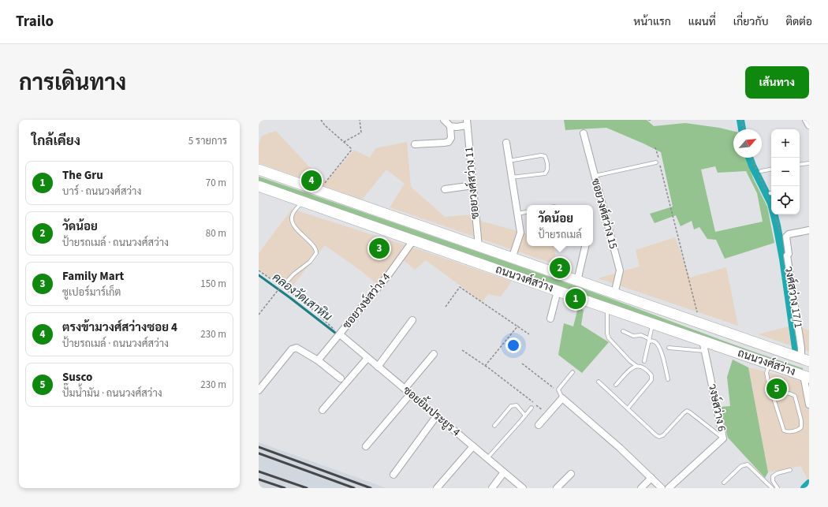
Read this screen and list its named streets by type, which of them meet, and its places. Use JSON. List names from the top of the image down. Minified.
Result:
{"streets":{"main road":["ถนนวงศ์สว่าง"],"street":["ซอยวงศ์สว่าง 11","ซอยวงศ์สว่าง 15","วงศ์สว่าง 17/1","ซอยวงษ์สว่าง 4","วงษ์สว่าง 6","ซอยยิ้มประยูร 4"]},"crossings":[["ซอยวงศ์สว่าง 11","ถนนวงศ์สว่าง"],["ซอยวงศ์สว่าง 15","ถนนวงศ์สว่าง"],["ถนนวงศ์สว่าง","วงศ์สว่าง 17/1"],["ถนนวงศ์สว่าง","ซอยวงษ์สว่าง 4"],["ถนนวงศ์สว่าง","วงษ์สว่าง 6"],["ซอยวงษ์สว่าง 4","ซอยยิ้มประยูร 4"]],"water":["คลองวัดเสาหิน"],"north":"top right","page":{"header":"Trailo","nav":["หน้าแรก","แผนที่","เกี่ยวกับ","ติดต่อ"],"title":"การเดินทาง","buttons":"เส้นทาง","heading":["ใกล้เคียง","5 รายการ"],"map_buttons":["+","−"],"list":[{"mark":"1","name":"The Gru","note":"บาร์ · ถนนวงศ์สว่าง","value":"70 m"},{"mark":"2","name":"วัดน้อย","note":"ป้ายรถเมล์ · ถนนวงศ์สว่าง","value":"80 m"},{"mark":"3","name":"Family Mart","note":"ซูเปอร์มาร์เก็ต","value":"150 m"},{"mark":"4","name":"ตรงข้ามวงศ์สว่างซอย 4","note":"ป้ายรถเมล์ · ถนนวงศ์สว่าง","value":"230 m"},{"mark":"5","name":"Susco","note":"ปั๊มน้ำมัน · ถนนวงศ์สว่าง","value":"230 m"}],"pins":["4","3","2","1","5"],"popup":["วัดน้อย","ป้ายรถเมล์"]}}
